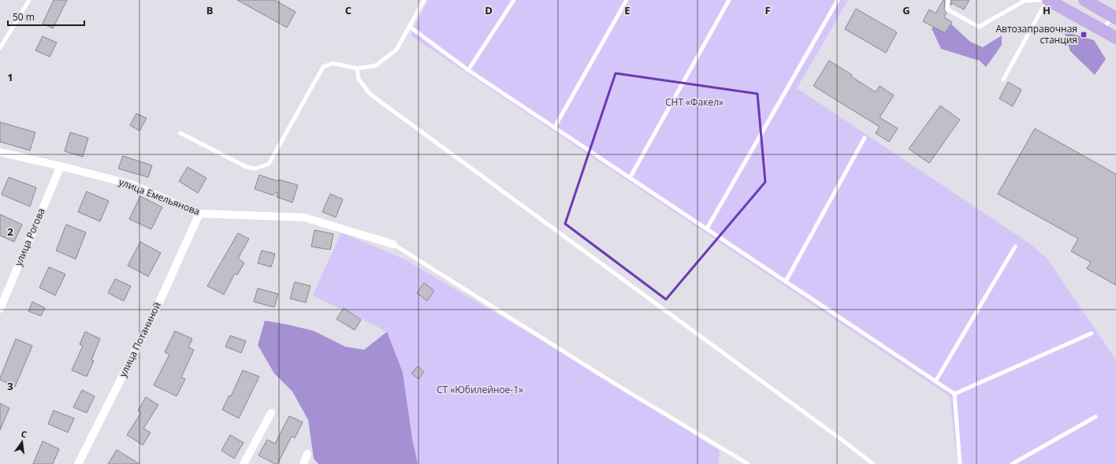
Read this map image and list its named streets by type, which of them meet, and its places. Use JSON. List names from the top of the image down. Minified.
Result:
{"streets":{"street":["улица Емельянова","улица Рогова","улица Потаниной"]},"crossings":[["улица Емельянова","улица Рогова"],["улица Емельянова","улица Потаниной"]],"parks":["СНТ «Факел»","СТ «Юбилейное-1»"],"places":{"transit":["Автозаправочная станция"]},"scale_bar":"50 m","north":"top","grid":{"columns":["B","C","D","E","F","G","H"],"rows":["1","2","3"]}}
